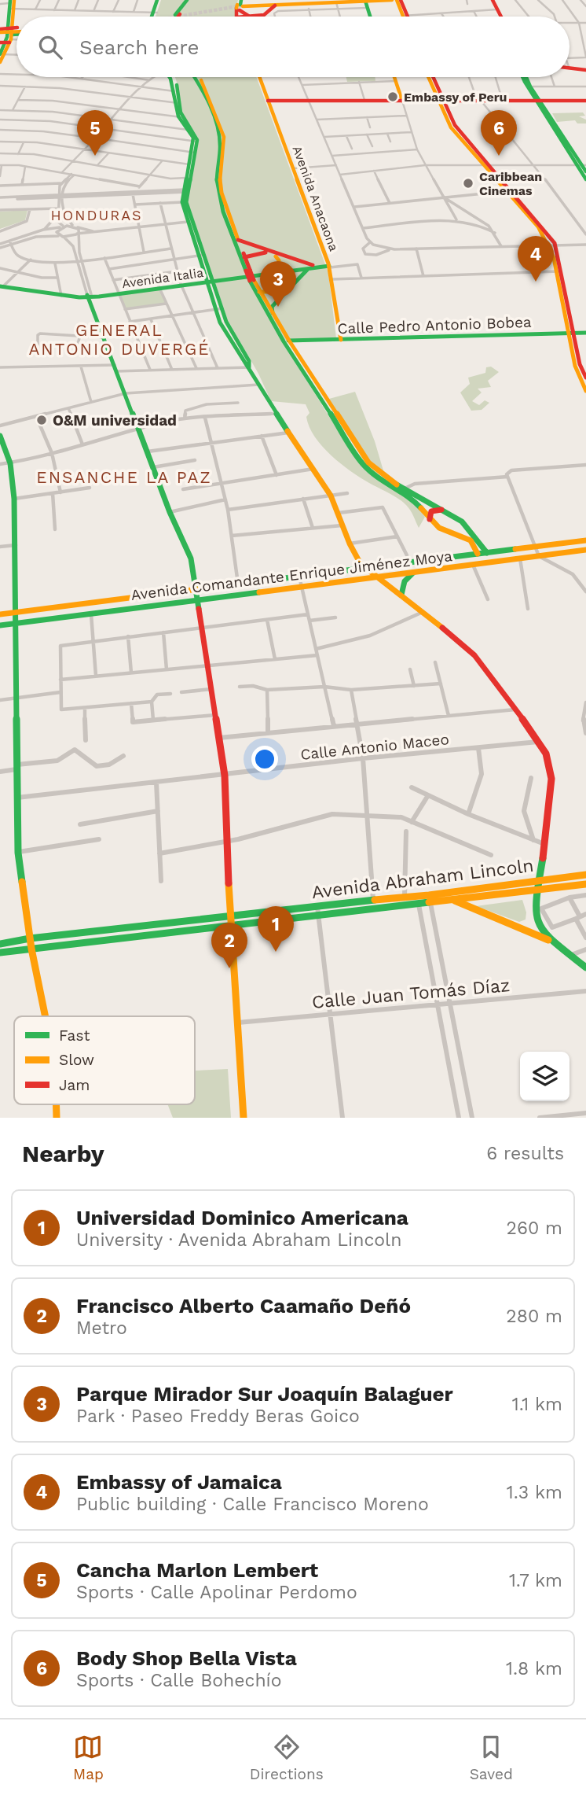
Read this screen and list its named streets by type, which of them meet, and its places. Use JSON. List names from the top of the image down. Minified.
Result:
{"streets":{"main road":["Avenida Anacaona","Avenida Italia","Calle Pedro Antonio Bobea","Avenida Comandante Enrique Jiménez Moya","Avenida Abraham Lincoln"],"street":["Calle Antonio Maceo","Calle Juan Tomás Díaz"]},"crossings":[["Avenida Anacaona","Avenida Italia"],["Avenida Anacaona","Calle Pedro Antonio Bobea"]],"districts":["HONDURAS","GENERAL ANTONIO DUVERGÉ","ENSANCHE LA PAZ"],"places":["Embassy of Peru","Caribbean Cinemas","O&M universidad"],"legend":["Fast","Slow","Jam"],"page":{"search":"Search here","pins":["5","6","4","3","1","2"],"heading":["Nearby","6 results"],"list":[{"mark":"1","name":"Universidad Dominico Americana","note":"University · Avenida Abraham Lincoln","value":"260 m"},{"mark":"2","name":"Francisco Alberto Caamaño Deñó","note":"Metro","value":"280 m"},{"mark":"3","name":"Parque Mirador Sur Joaquín Balaguer","note":"Park · Paseo Freddy Beras Goico","value":"1.1 km"},{"mark":"4","name":"Embassy of Jamaica","note":"Public building · Calle Francisco Moreno","value":"1.3 km"},{"mark":"5","name":"Cancha Marlon Lembert","note":"Sports · Calle Apolinar Perdomo","value":"1.7 km"},{"mark":"6","name":"Body Shop Bella Vista","note":"Sports · Calle Bohechío","value":"1.8 km"}],"nav":["Map","Directions","Saved"]}}
